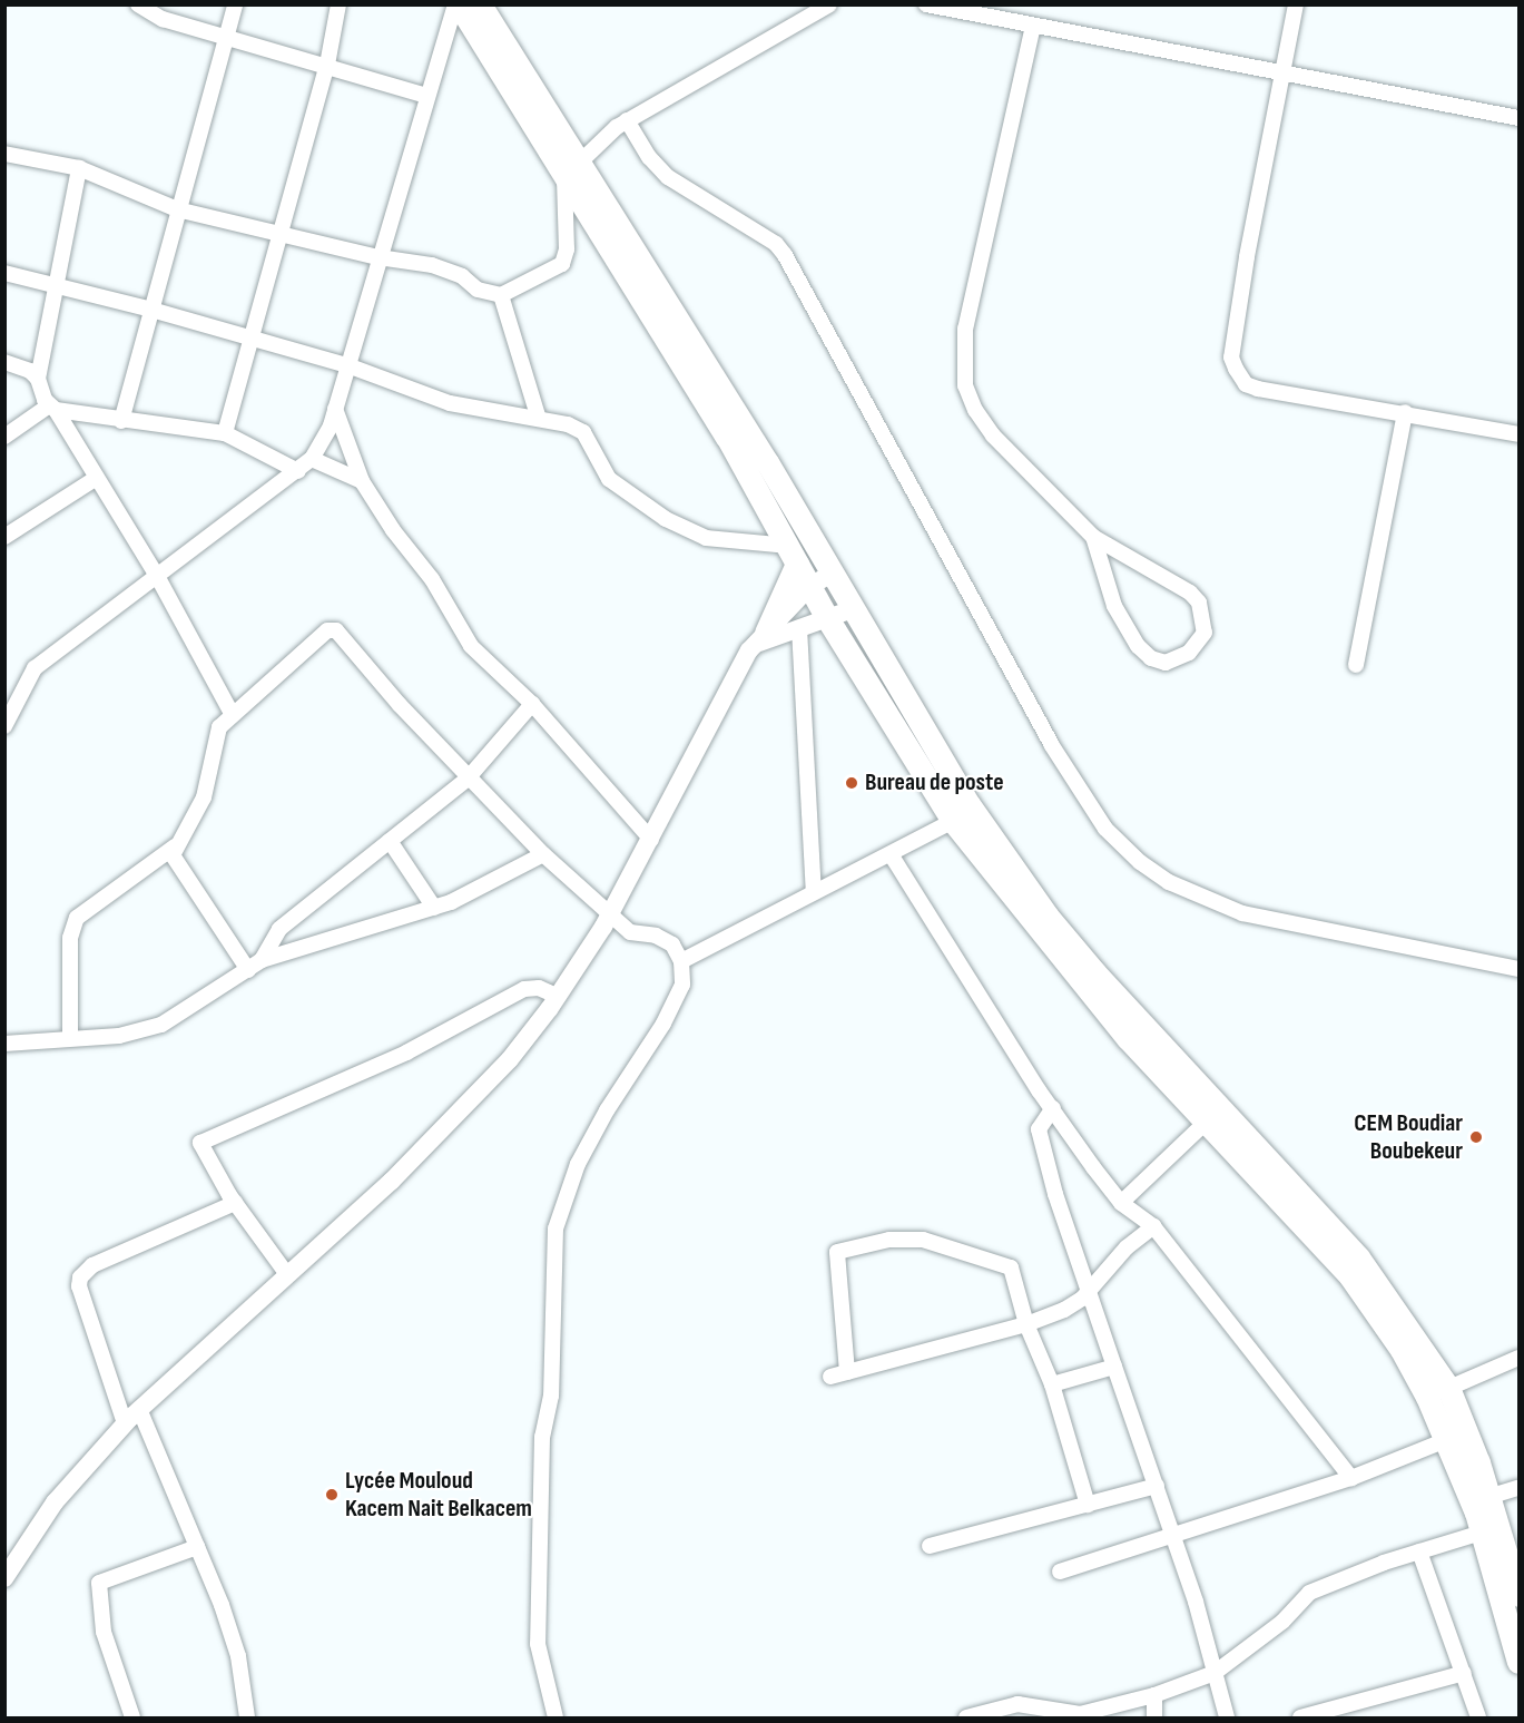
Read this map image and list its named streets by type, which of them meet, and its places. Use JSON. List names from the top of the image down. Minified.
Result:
{"places":["Bureau de poste","CEM Boudiar Boubekeur","Lycée Mouloud Kacem Nait Belkacem"]}
